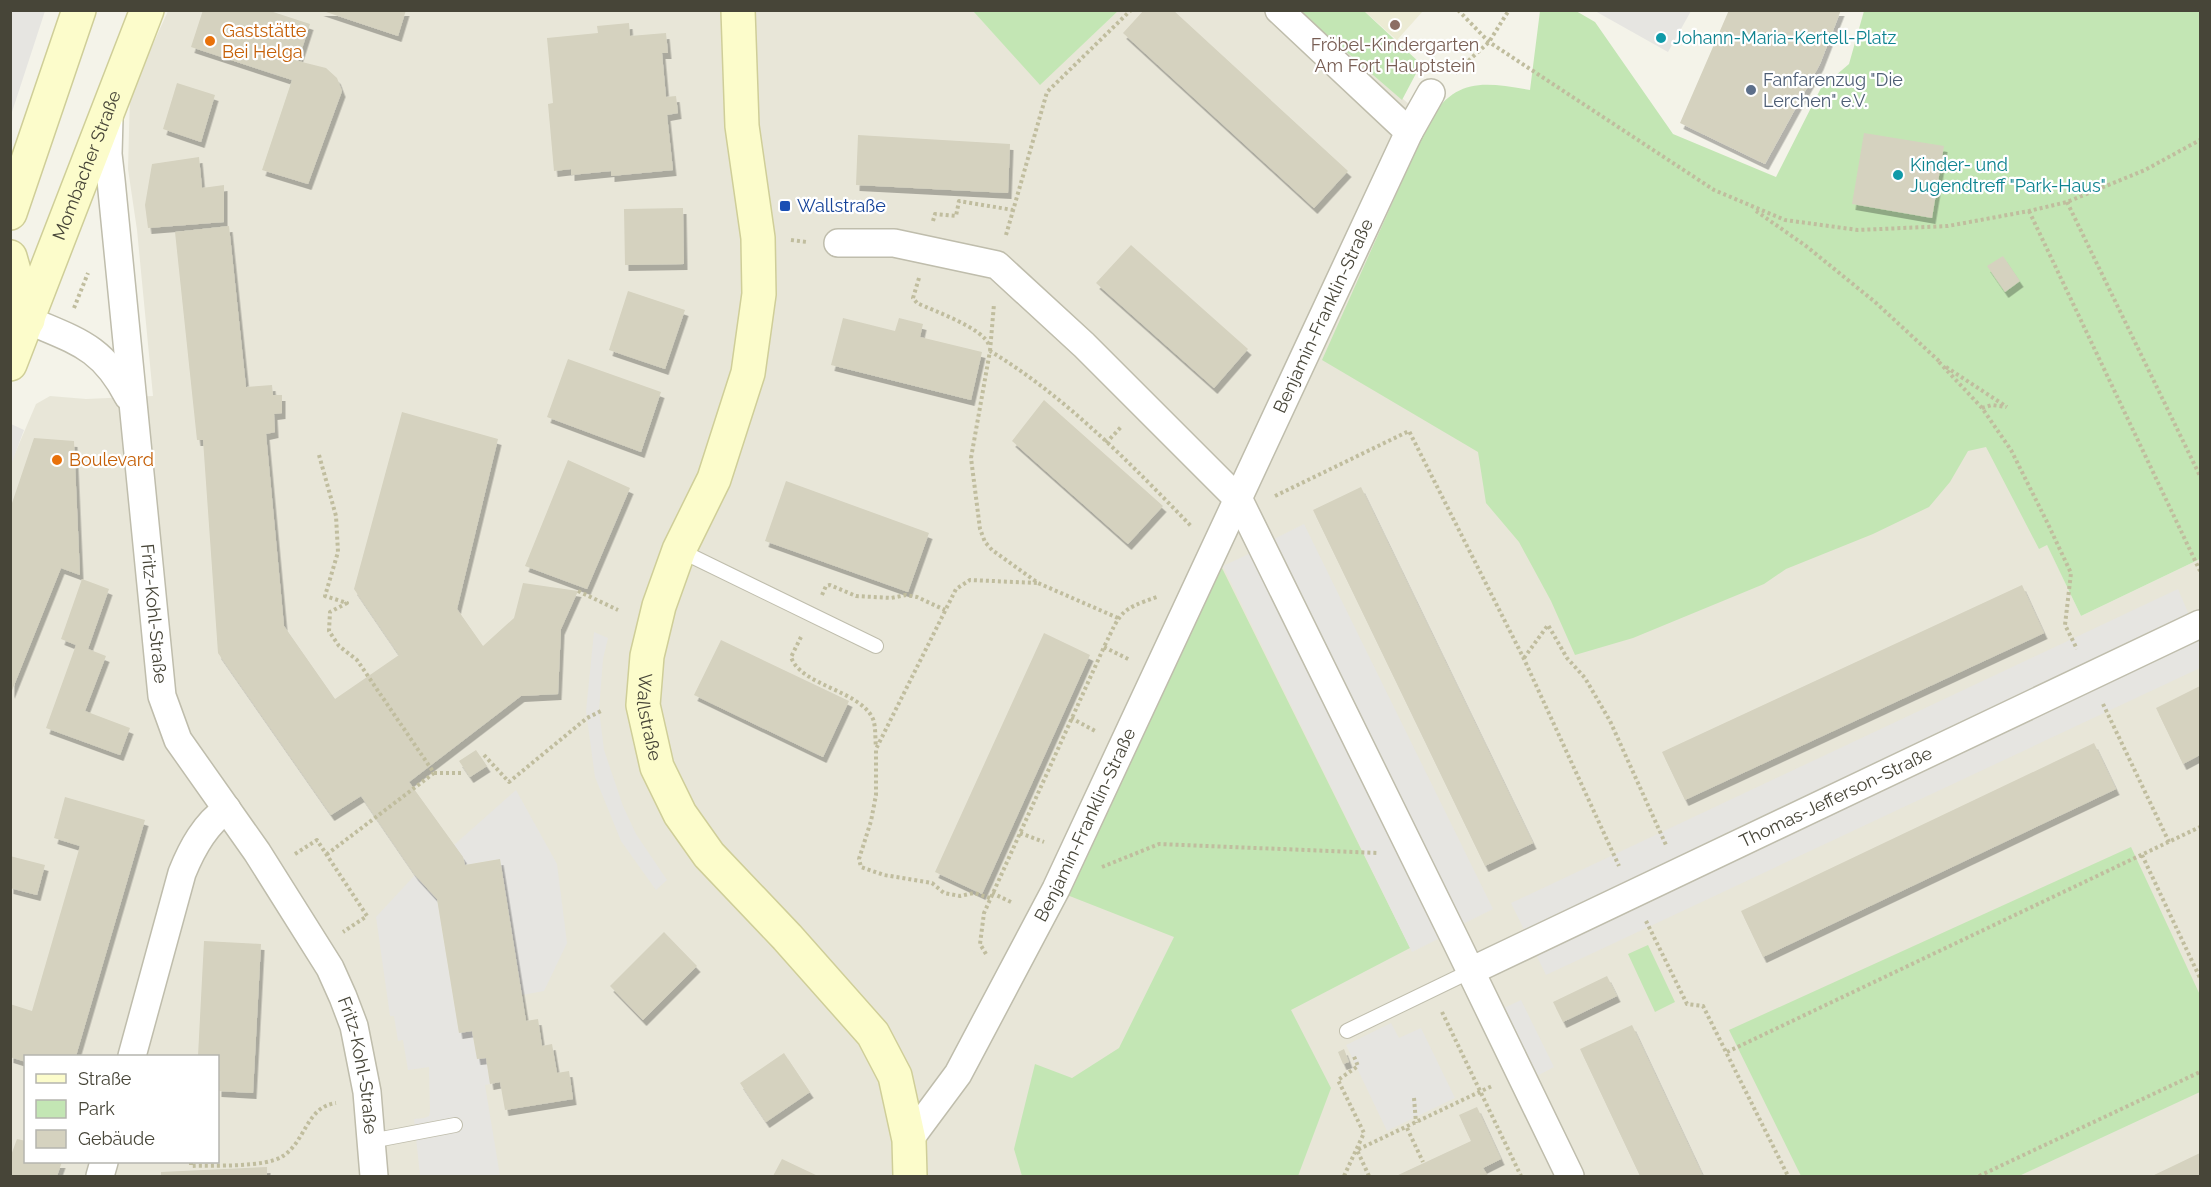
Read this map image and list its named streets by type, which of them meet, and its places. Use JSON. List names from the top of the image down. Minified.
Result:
{"streets":{"street":["Mombacher Straße","Benjamin-Franklin-Straße","Fritz-Kohl-Straße","Wallstraße","Thomas-Jefferson-Straße"]},"crossings":[["Mombacher Straße","Fritz-Kohl-Straße"],["Benjamin-Franklin-Straße","Wallstraße"]],"places":{"other":["Fröbel-Kindergarten Am Fort Hauptstein","Johann-Maria-Kertell-Platz","Gaststätte Bei Helga","Fanfarenzug \"Die Lerchen\" e.V.","Kinder- und Jugendtreff \"Park-Haus\"","Boulevard"],"transit":["Wallstraße"]},"legend":["Straße","Park","Gebäude"]}
